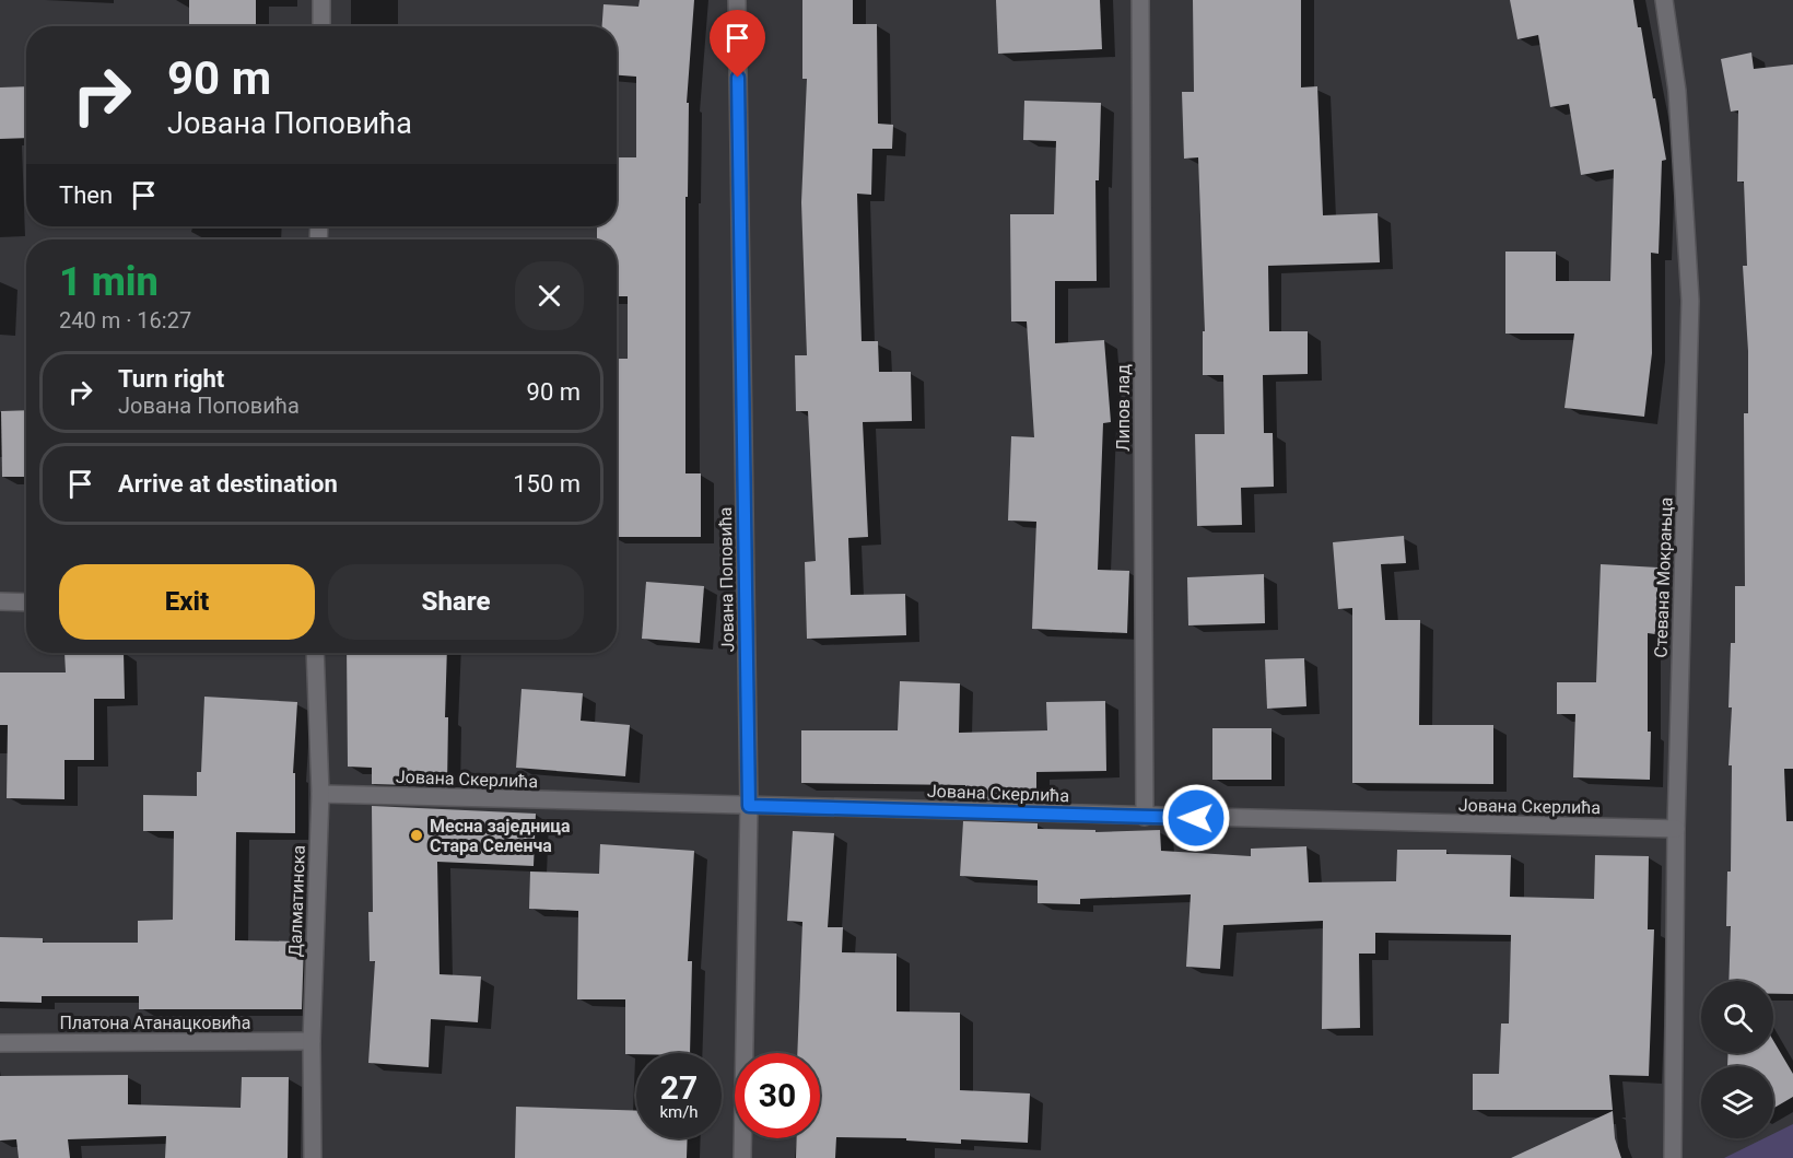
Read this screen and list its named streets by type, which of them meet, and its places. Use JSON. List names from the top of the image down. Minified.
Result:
{"streets":{"street":["Липов лад","Стевана Мокрањца","Јована Поповића","Јована Скерлића","Далматинска","Платона Атанацковића"]},"crossings":[["Липов лад","Јована Скерлића"],["Стевана Мокрањца","Јована Скерлића"],["Јована Поповића","Јована Скерлића"],["Јована Скерлића","Далматинска"],["Далматинска","Платона Атанацковића"]],"places":["Месна заједница Стара Селенча"],"page":{"turn":["90 m","Јована Поповића"],"then":"Then","heading":["1 min","240 m · 16:27"],"list":[{"name":"Turn right","note":"Јована Поповића","value":"90 m"},{"name":"Arrive at destination","value":"150 m"}],"buttons":["Exit","Share"],"speed":"27 km/h","limit":"30"}}
